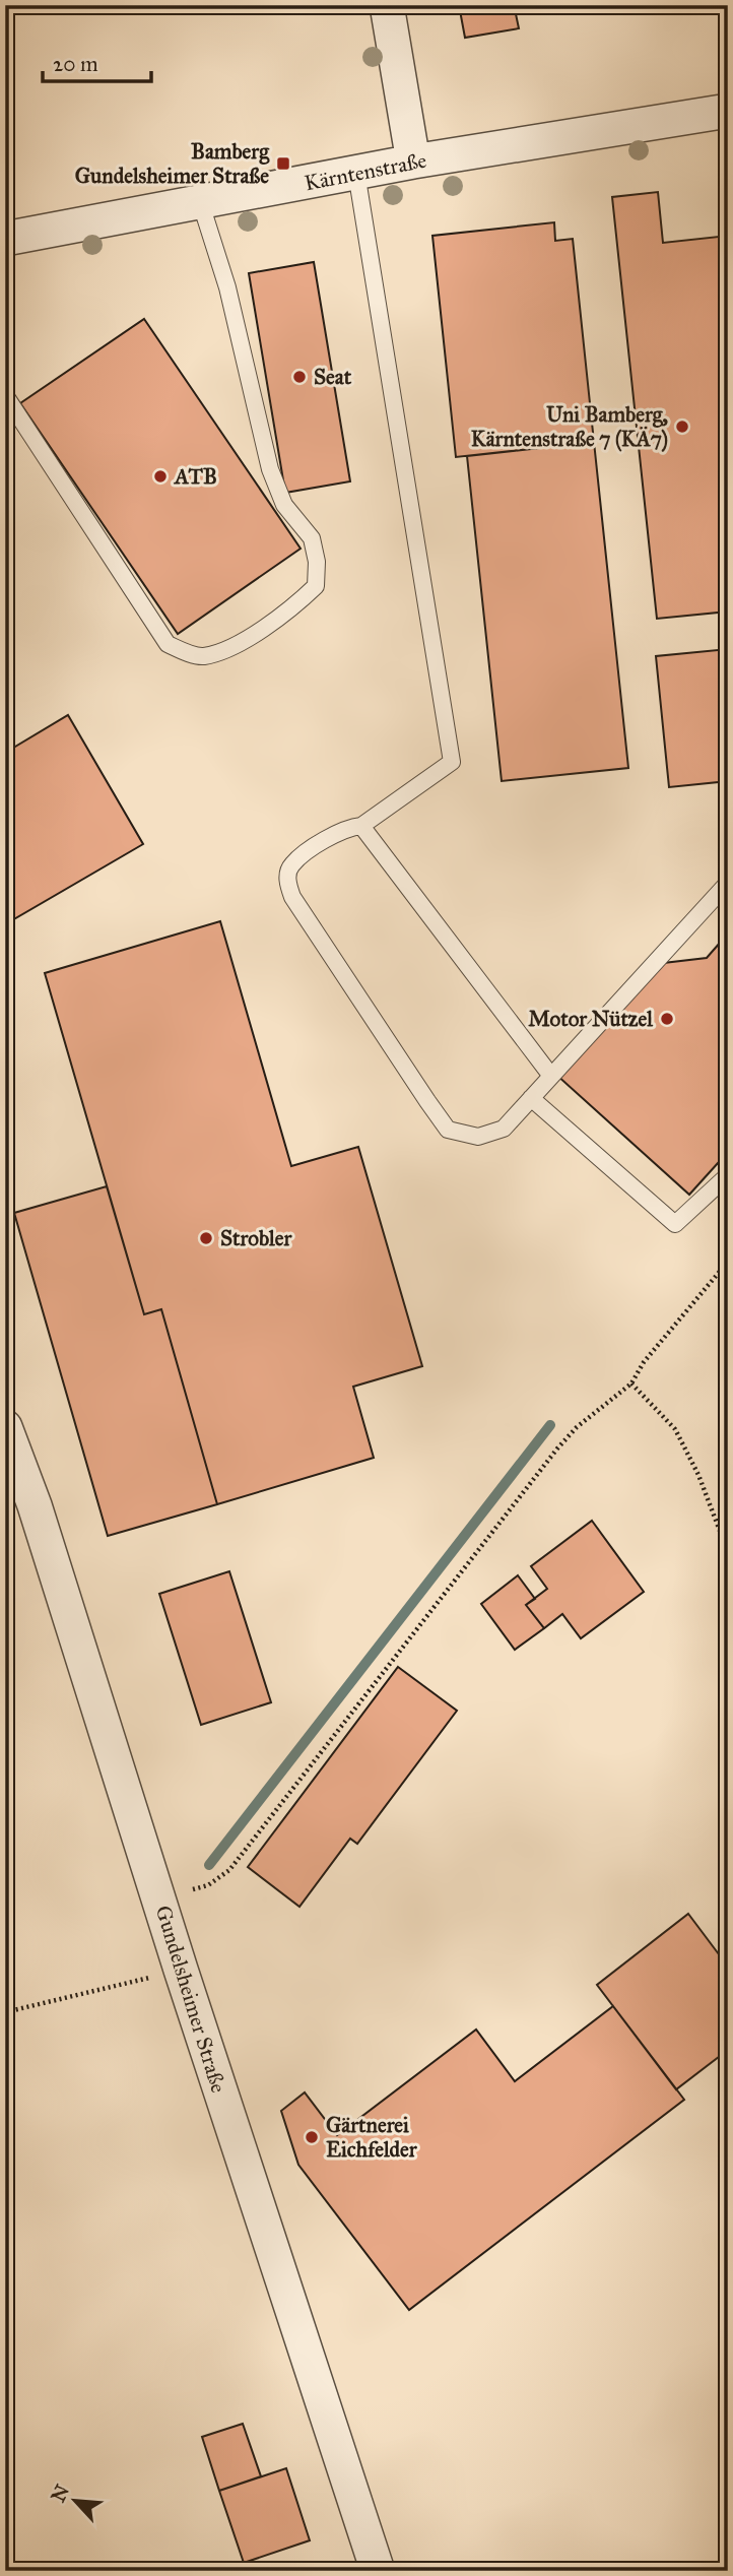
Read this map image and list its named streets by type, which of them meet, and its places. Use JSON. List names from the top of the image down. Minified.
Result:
{"streets":{"street":["Kärntenstraße","Gundelsheimer Straße"]},"places":{"transit":["Bamberg Gundelsheimer Straße"],"other":["Seat","Uni Bamberg, Kärntenstraße 7 (KÄ7)","ATB","Motor Nützel","Strobler","Gärtnerei Eichfelder"]},"scale_bar":"20 m","north":"top left"}
